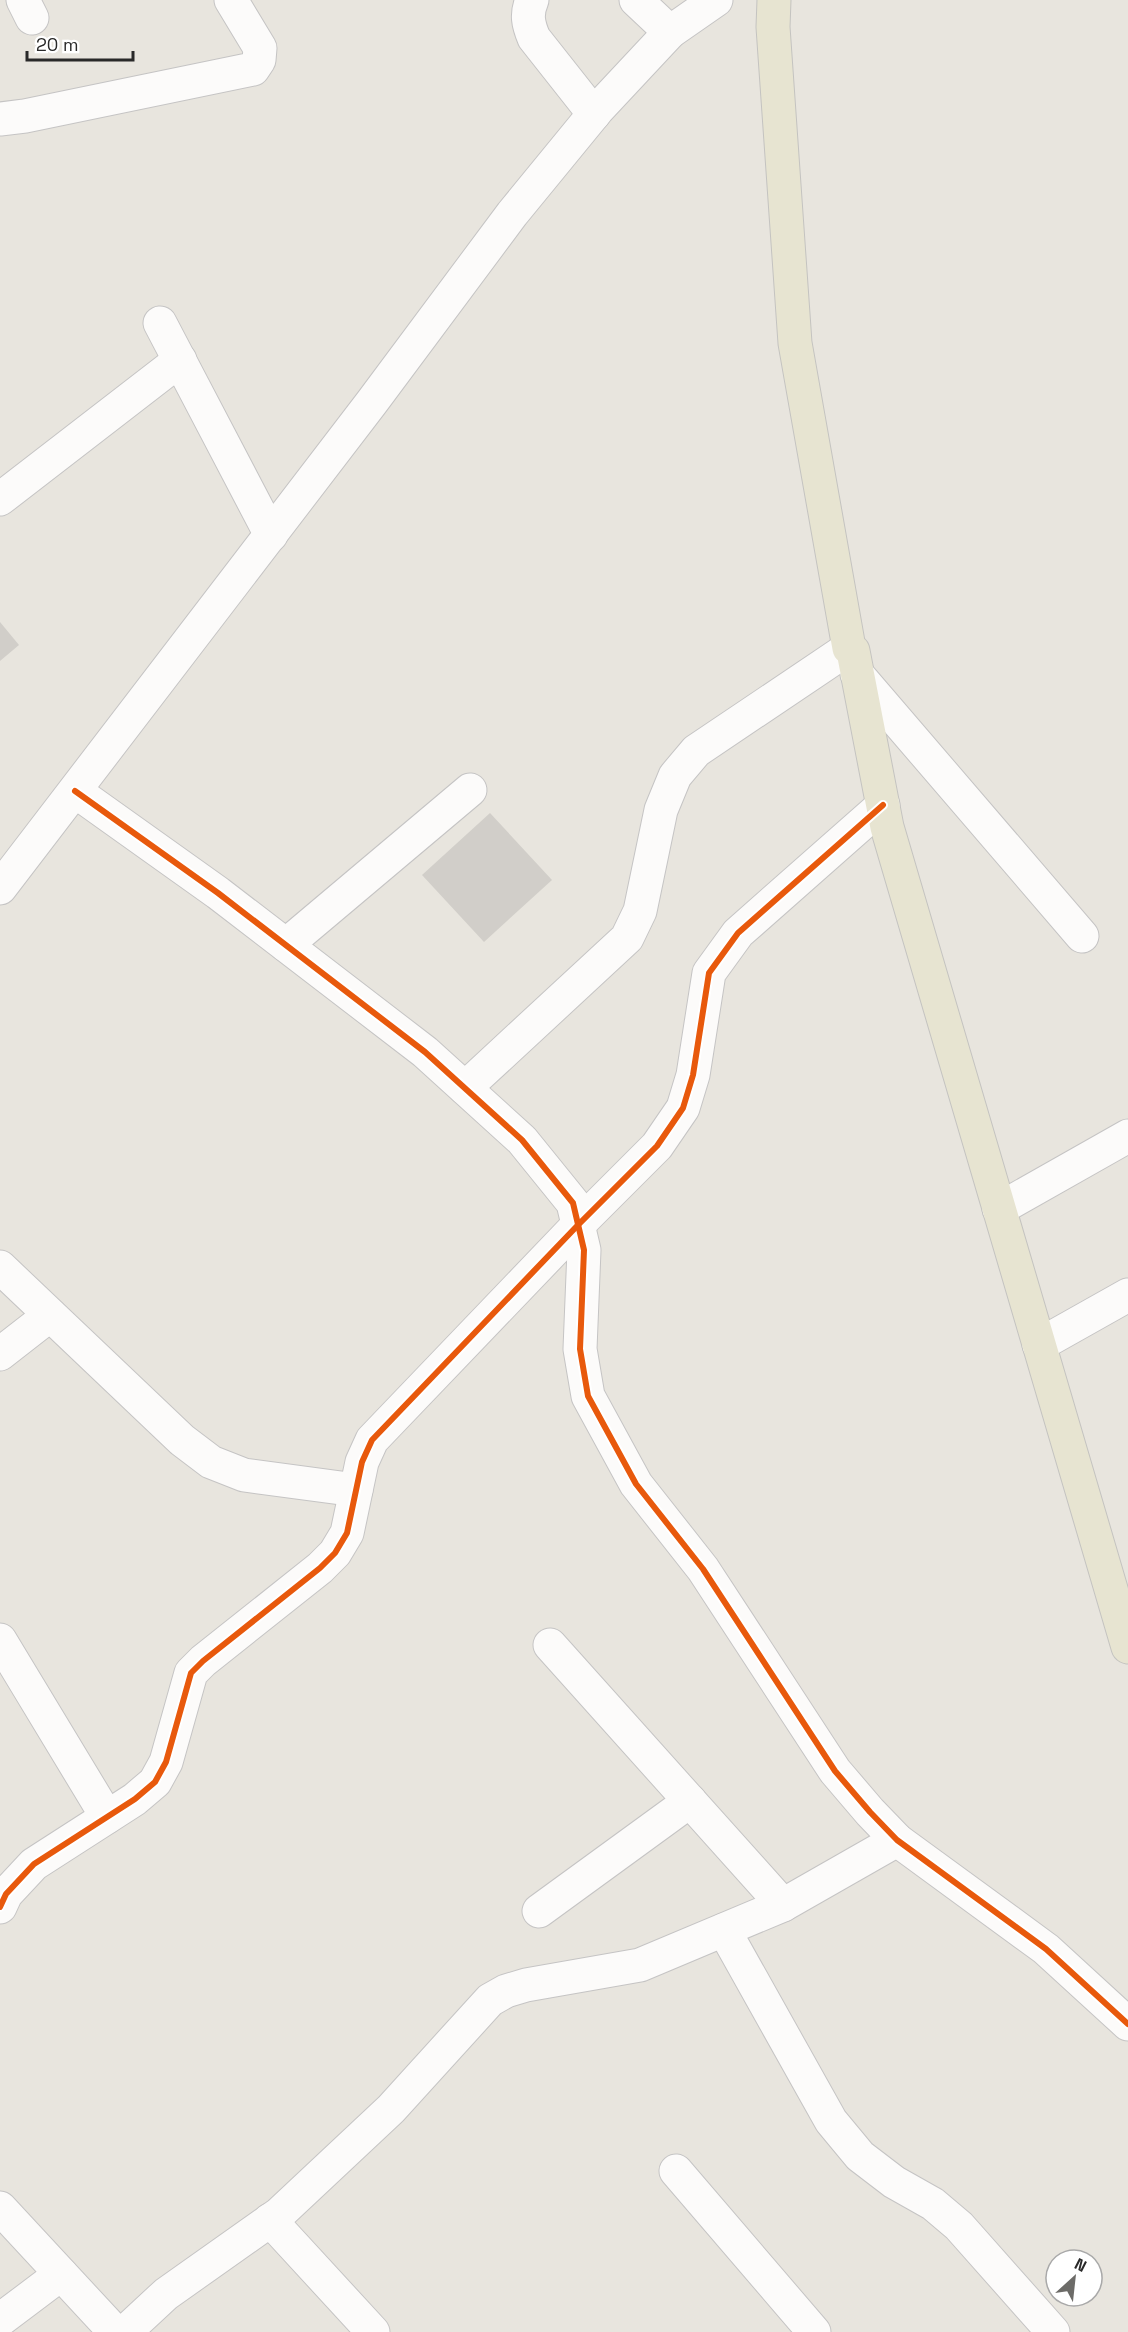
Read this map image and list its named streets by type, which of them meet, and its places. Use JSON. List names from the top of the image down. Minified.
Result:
{"scale_bar":"20 m","north":"top right"}
